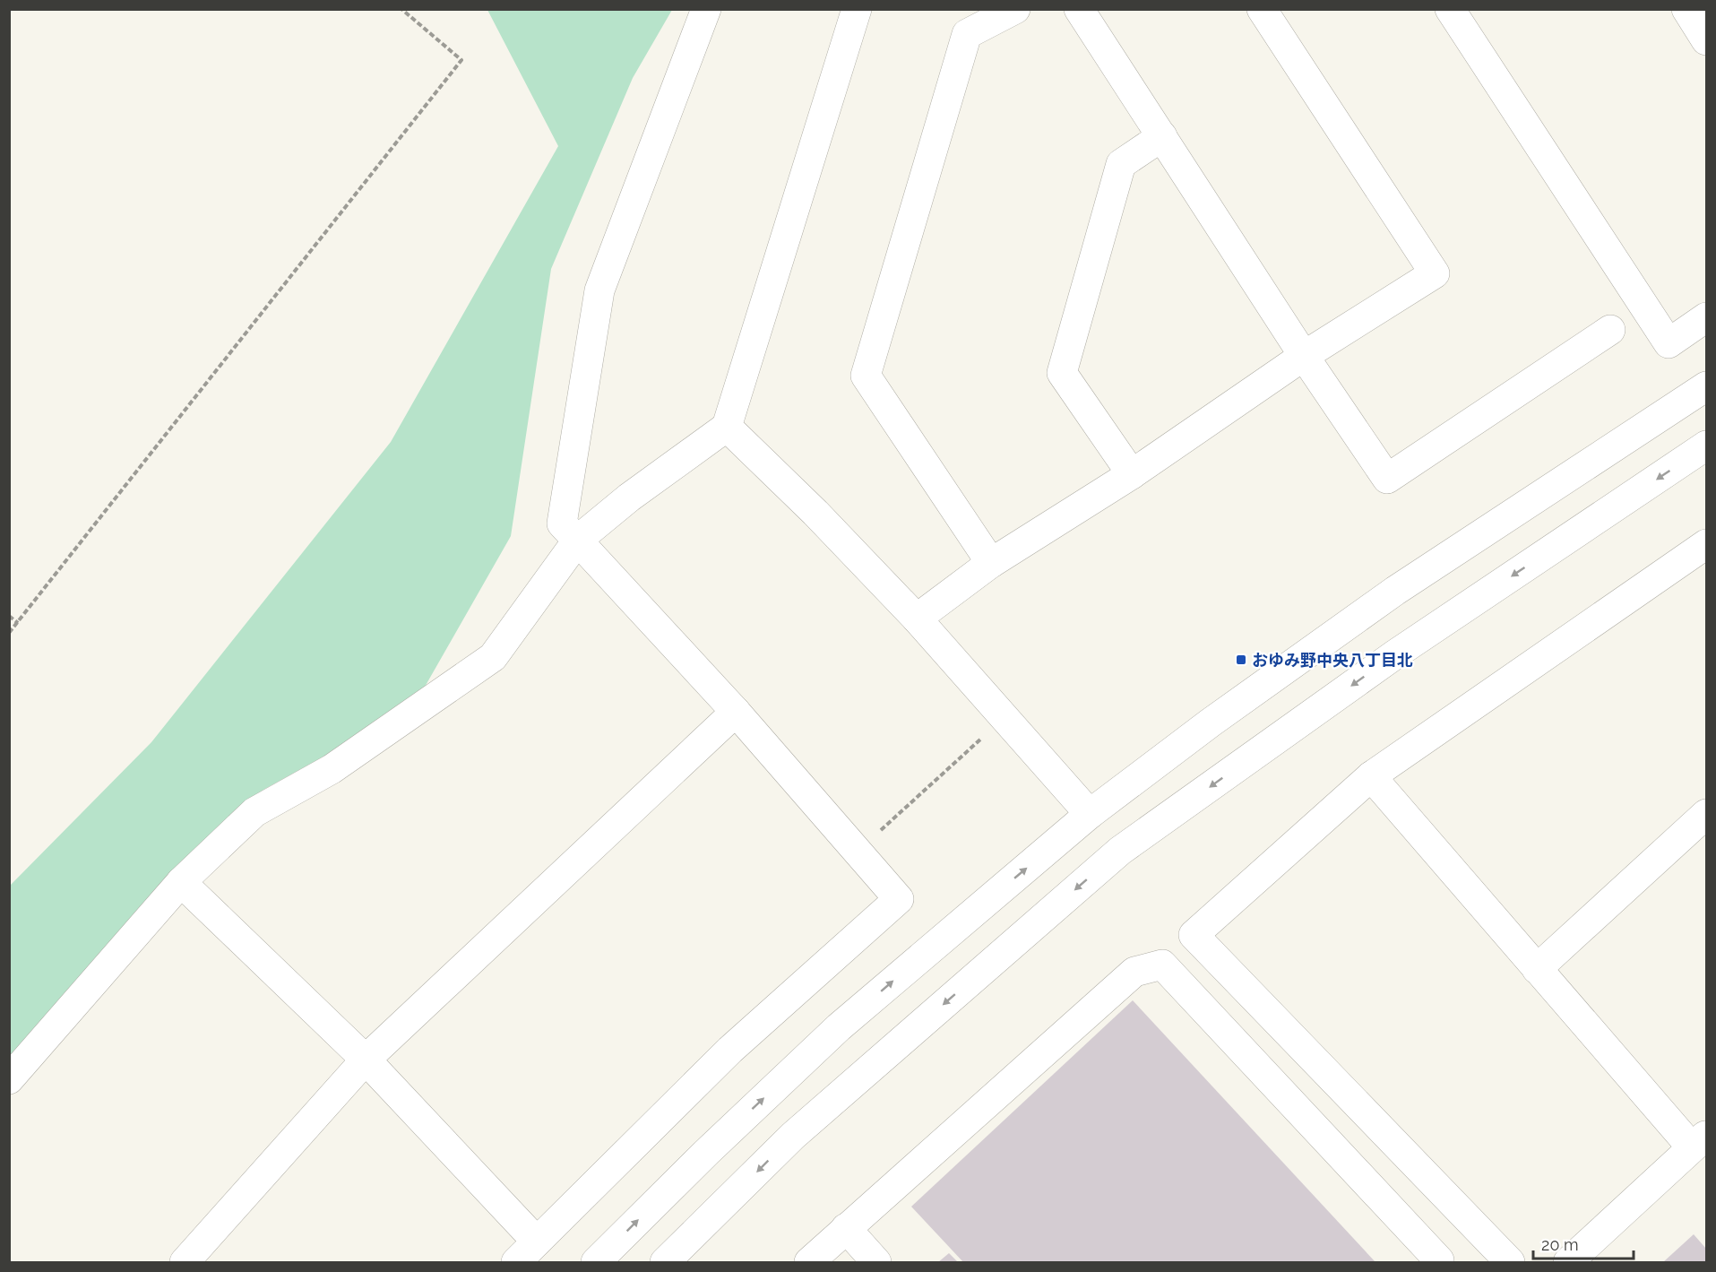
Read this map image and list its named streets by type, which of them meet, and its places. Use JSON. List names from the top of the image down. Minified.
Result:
{"places":{"transit":["おゆみ野中央八丁目北"]},"scale_bar":"20 m"}
